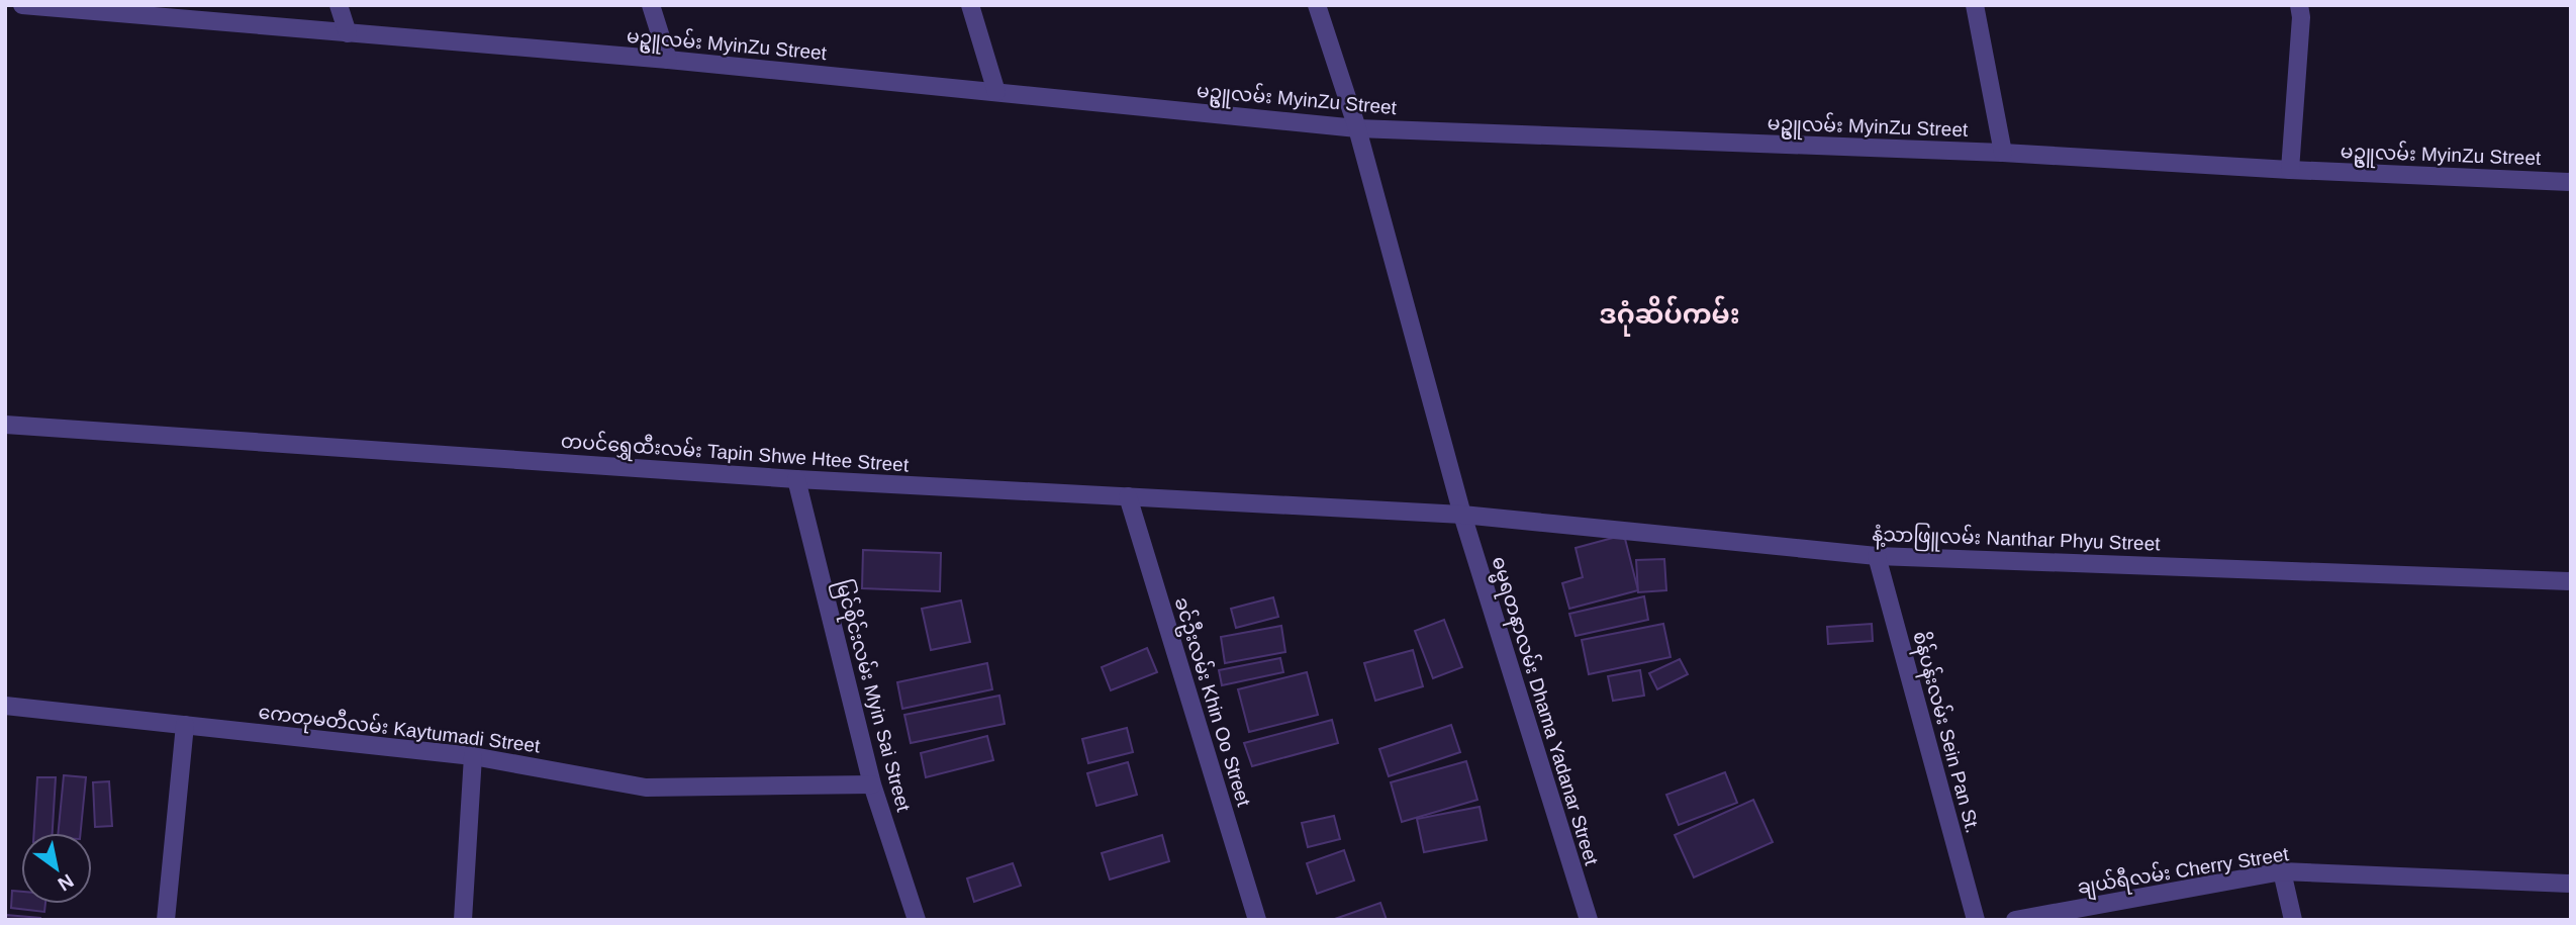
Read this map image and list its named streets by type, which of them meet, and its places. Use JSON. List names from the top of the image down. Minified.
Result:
{"streets":{"street":["မဥ္ဇူလမ်း MyinZu Street","တပင်ရွှေထီးလမ်း Tapin Shwe Htee Street","နံ့သာဖြူလမ်း Nanthar Phyu Street","မြင်စိုင်းလမ်း Myin Sai Street","ခင်ဦးလမ်း Khin Oo Street","ဓမ္မရတနာလမ်း Dhama Yadanar Street","ကေတုမတီလမ်း Kaytumadi Street","စိန်ပန်းလမ်း Sein Pan St.","ချယ်ရီလမ်း Cherry Street"]},"crossings":[["မဥ္ဇူလမ်း MyinZu Street","ဓမ္မရတနာလမ်း Dhama Yadanar Street"],["တပင်ရွှေထီးလမ်း Tapin Shwe Htee Street","နံ့သာဖြူလမ်း Nanthar Phyu Street"],["တပင်ရွှေထီးလမ်း Tapin Shwe Htee Street","မြင်စိုင်းလမ်း Myin Sai Street"],["တပင်ရွှေထီးလမ်း Tapin Shwe Htee Street","ခင်ဦးလမ်း Khin Oo Street"],["တပင်ရွှေထီးလမ်း Tapin Shwe Htee Street","ဓမ္မရတနာလမ်း Dhama Yadanar Street"],["နံ့သာဖြူလမ်း Nanthar Phyu Street","ဓမ္မရတနာလမ်း Dhama Yadanar Street"],["နံ့သာဖြူလမ်း Nanthar Phyu Street","စိန်ပန်းလမ်း Sein Pan St."],["မြင်စိုင်းလမ်း Myin Sai Street","ကေတုမတီလမ်း Kaytumadi Street"]],"districts":["ဒဂုံဆိပ်ကမ်း"],"north":"bottom right"}
